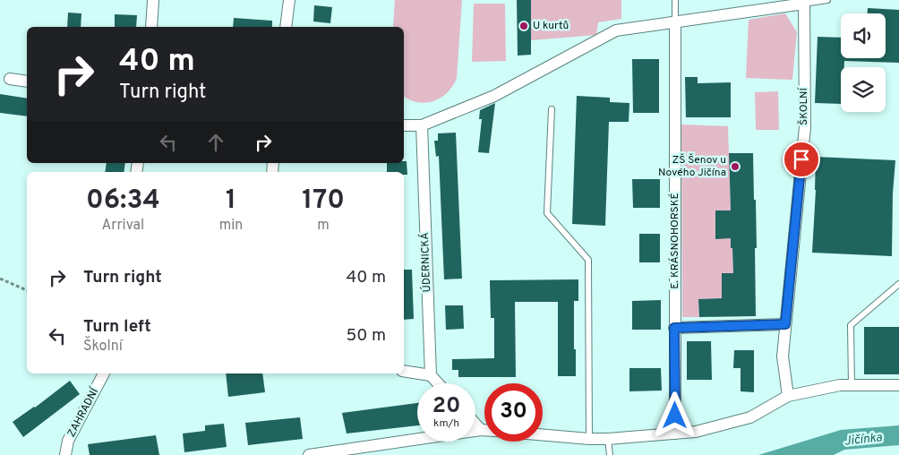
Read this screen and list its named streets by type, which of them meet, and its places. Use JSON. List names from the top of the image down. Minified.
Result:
{"streets":{"street":["ŠKOLNÍ","E. KRÁSNOHORSKÉ","ÚDERNICKÁ","ZAHRADNÍ"]},"water":["Jičínka"],"places":["U kurtů","ZŠ Šenov u Nového Jičína"],"page":{"turn":["40 m","Turn right"],"eta":["06:34","Arrival","1","min","170","m"],"list":[{"name":"Turn right","value":"40 m"},{"name":"Turn left","note":"Školní","value":"50 m"}],"speed":"20 km/h","limit":"30"}}
